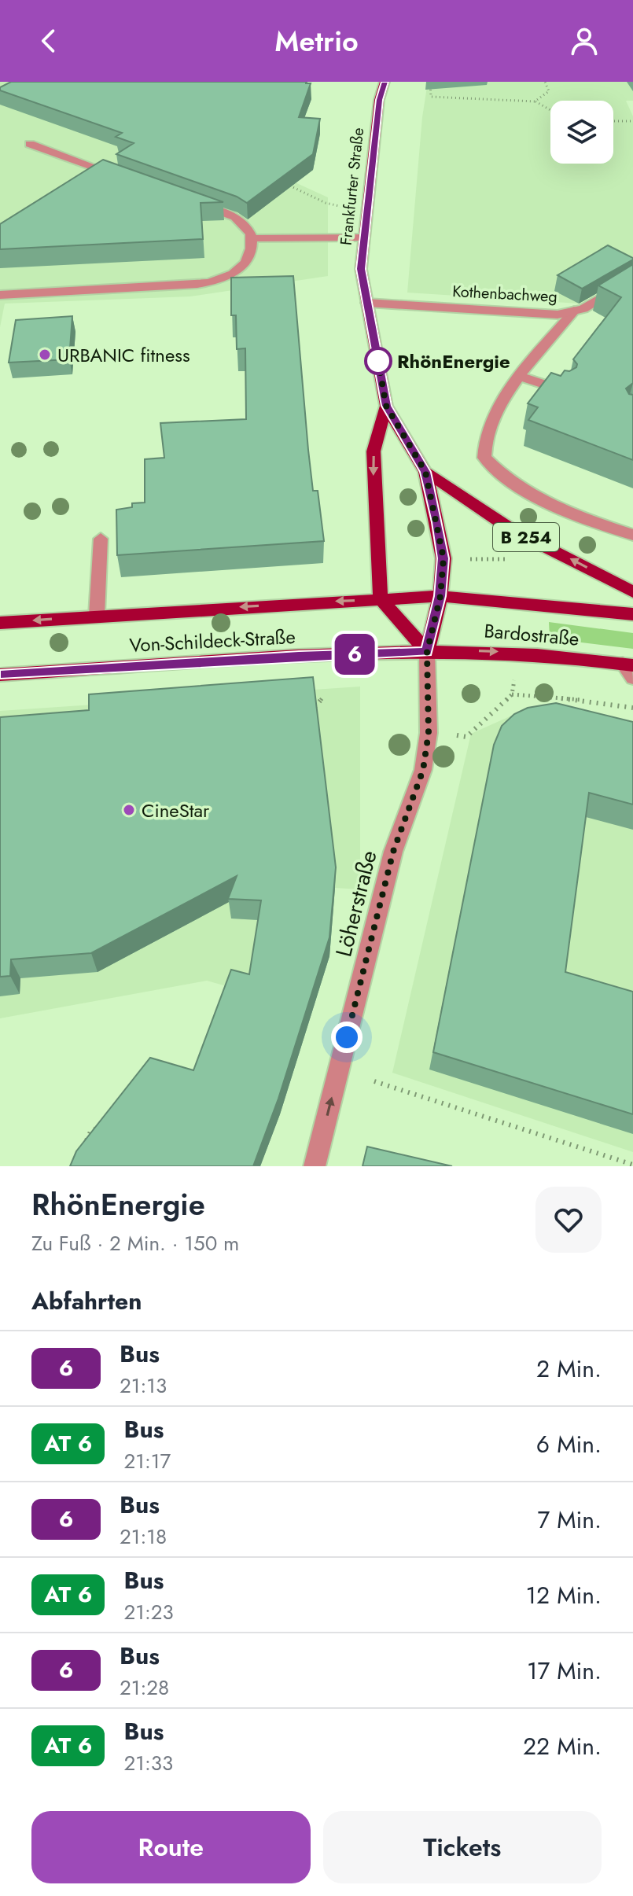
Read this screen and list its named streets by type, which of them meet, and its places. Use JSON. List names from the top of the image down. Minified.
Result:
{"streets":{"main road":["Frankfurter Straße","B 254","Bardostraße","Von-Schildeck-Straße"],"street":["Kothenbachweg","Löherstraße"]},"crossings":[["Frankfurter Straße","Kothenbachweg"],["Frankfurter Straße","B 254"],["Frankfurter Straße","Bardostraße"],["Frankfurter Straße","Von-Schildeck-Straße"],["Frankfurter Straße","Löherstraße"],["Bardostraße","Von-Schildeck-Straße"],["Bardostraße","Löherstraße"],["Von-Schildeck-Straße","Löherstraße"]],"one_way":["Löherstraße"],"places":["URBANIC fitness","RhönEnergie","CineStar"],"lines":["bus line 6"],"page":{"header":"Metrio","on_map":"6","heading":[["RhönEnergie","Zu Fuß · 2 Min. · 150 m"],"Abfahrten"],"list":[{"mark":"6","name":"Bus","note":"21:13","value":"2 Min."},{"mark":"AT 6","name":"Bus","note":"21:17","value":"6 Min."},{"mark":"6","name":"Bus","note":"21:18","value":"7 Min."},{"mark":"AT 6","name":"Bus","note":"21:23","value":"12 Min."},{"mark":"6","name":"Bus","note":"21:28","value":"17 Min."},{"mark":"AT 6","name":"Bus","note":"21:33","value":"22 Min."}],"buttons":["Route","Tickets"]}}
